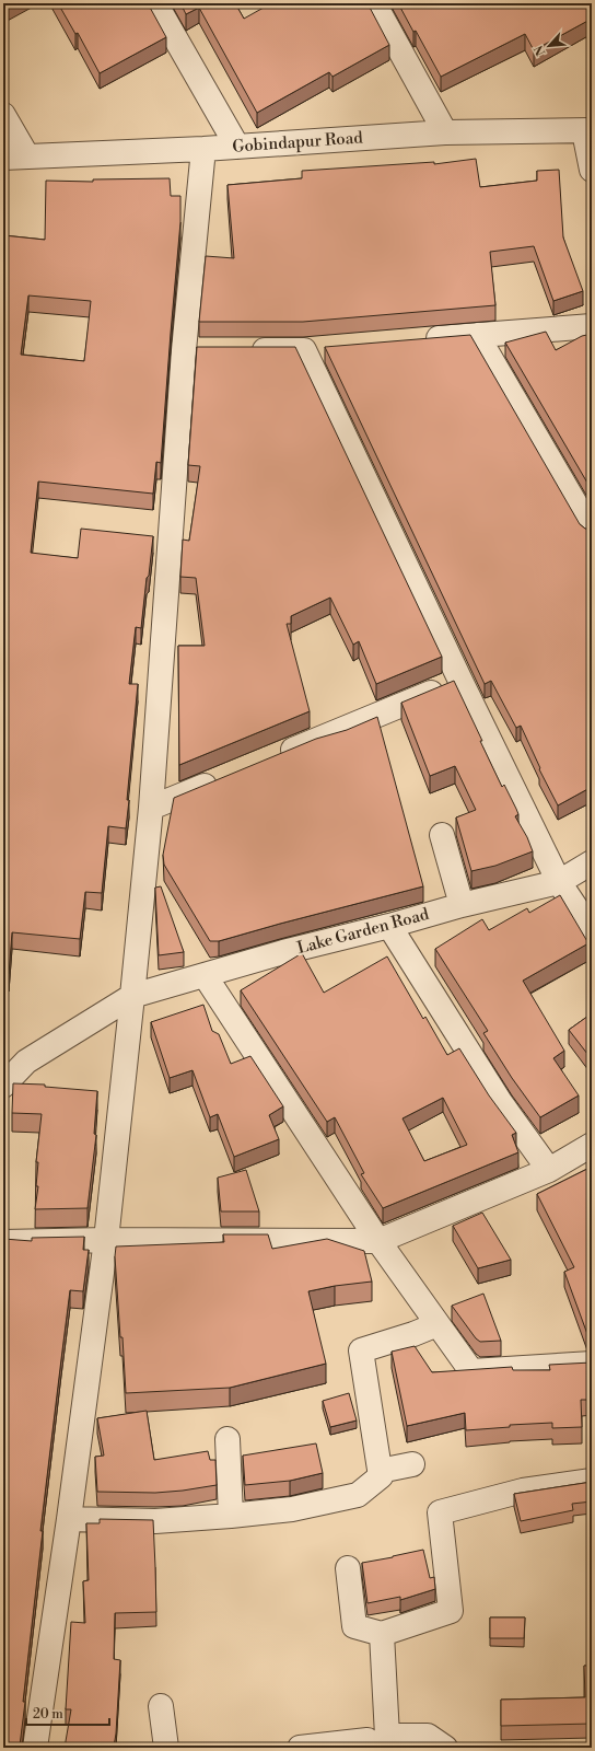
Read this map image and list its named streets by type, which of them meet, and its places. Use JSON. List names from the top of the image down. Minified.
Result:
{"streets":{"street":["Gobindapur Road","Lake Garden Road"]},"scale_bar":"20 m","north":"bottom left"}
